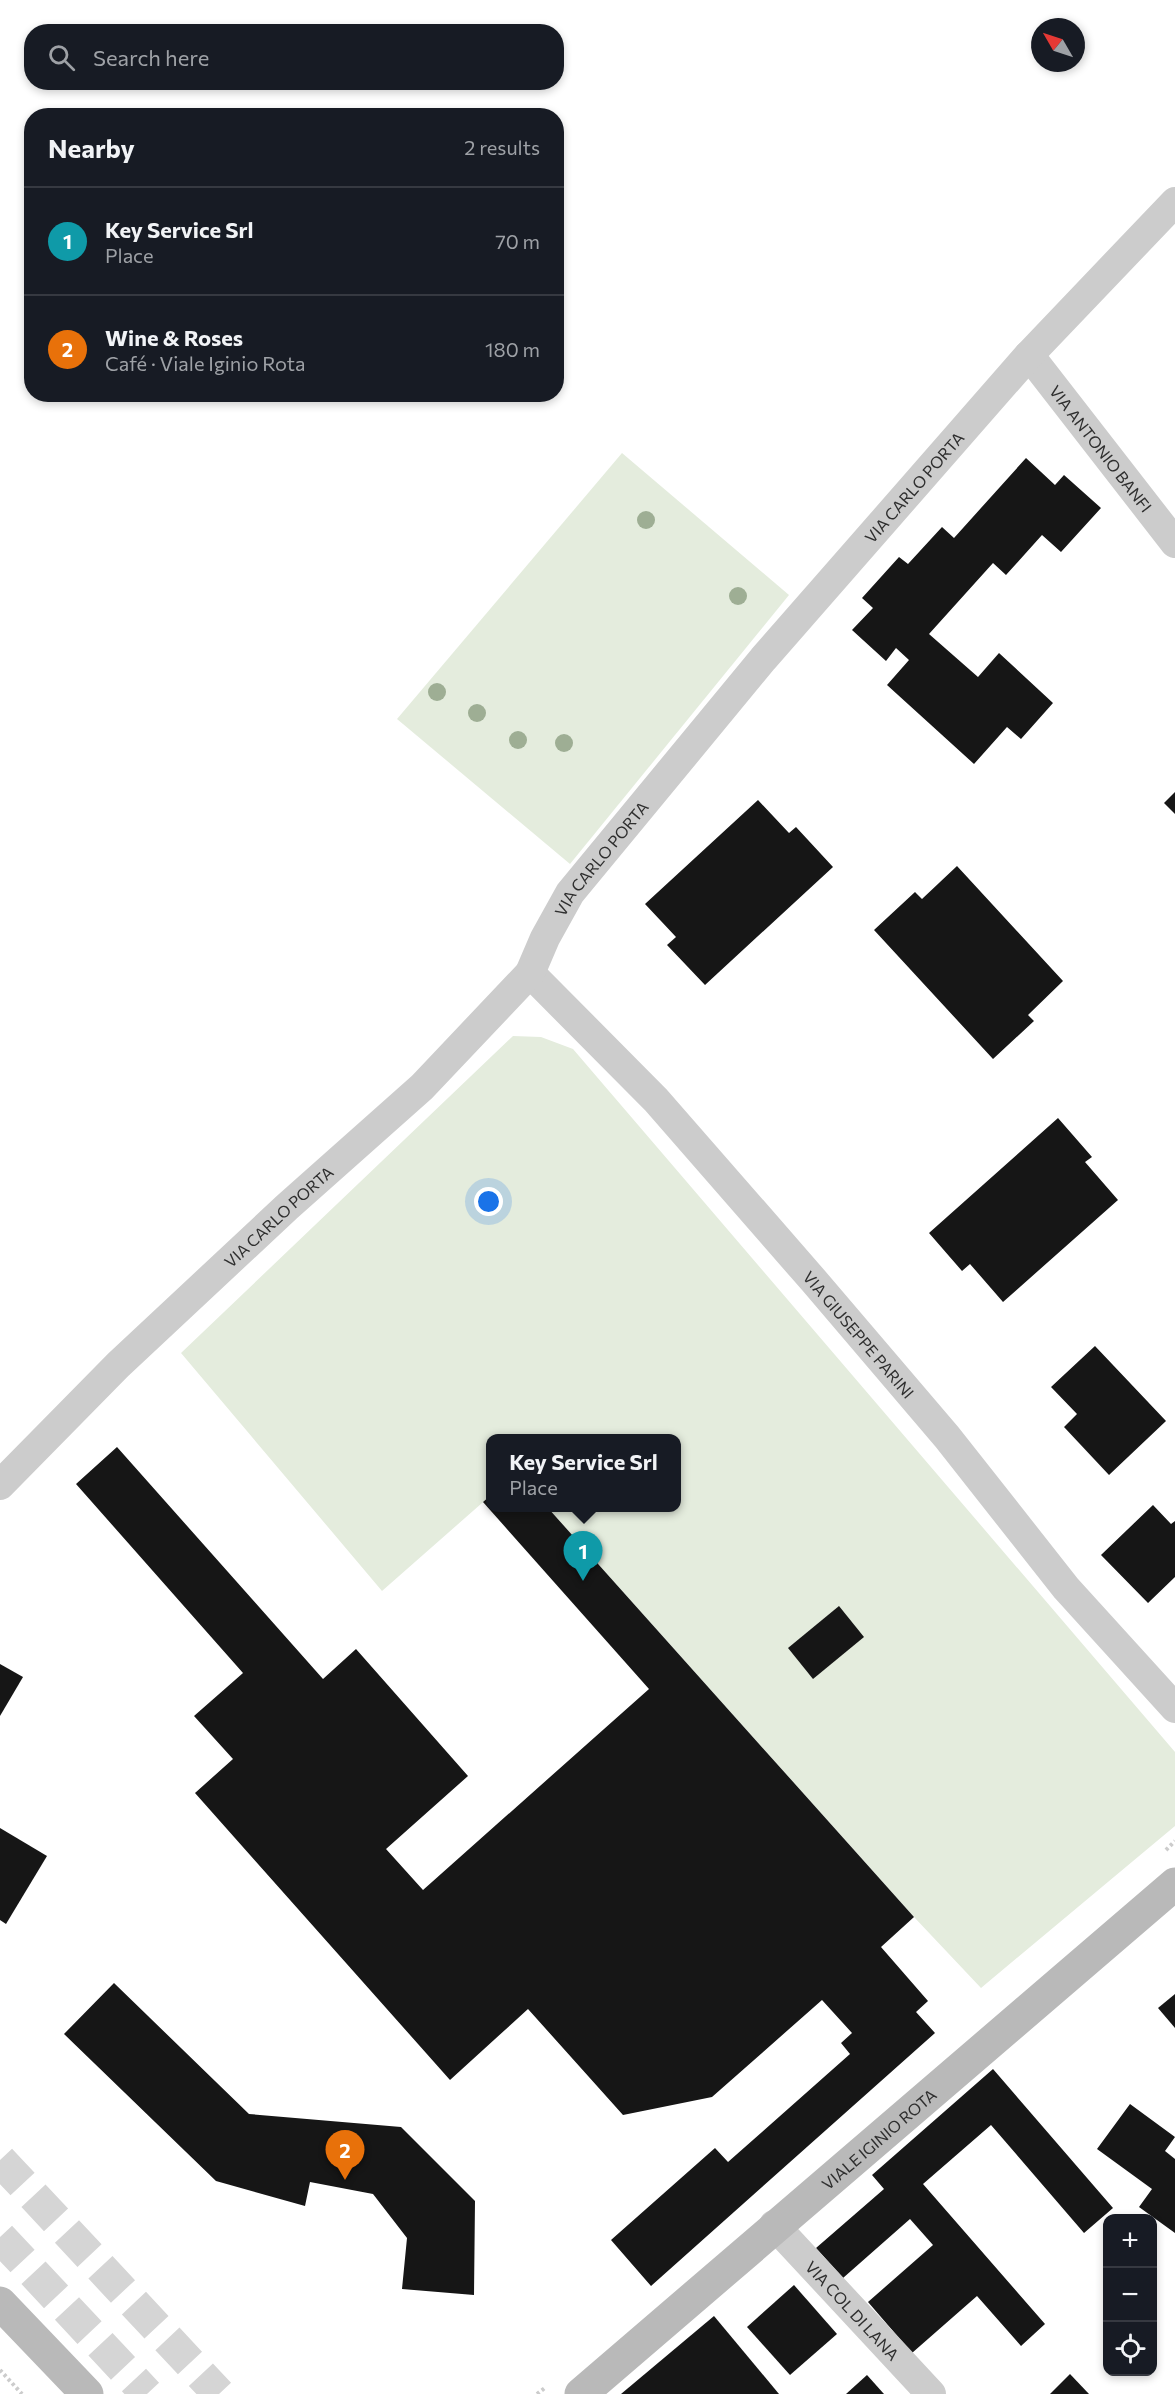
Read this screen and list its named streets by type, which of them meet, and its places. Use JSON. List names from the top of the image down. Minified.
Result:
{"streets":{"street":["VIA ANTONIO BANFI","VIA CARLO PORTA","VIA GIUSEPPE PARINI","VIALE IGINIO ROTA","VIA COL DI LANA"]},"crossings":[["VIA ANTONIO BANFI","VIA CARLO PORTA"],["VIA CARLO PORTA","VIA GIUSEPPE PARINI"],["VIALE IGINIO ROTA","VIA COL DI LANA"]],"north":"top left","page":{"search":"Search here","heading":["Nearby","2 results"],"list":[{"mark":"1","name":"Key Service Srl","note":"Place","value":"70 m"},{"mark":"2","name":"Wine & Roses","note":"Café · Viale Iginio Rota","value":"180 m"}],"popup":["Key Service Srl","Place"],"pins":["1","2"],"map_buttons":["+","−"]}}
